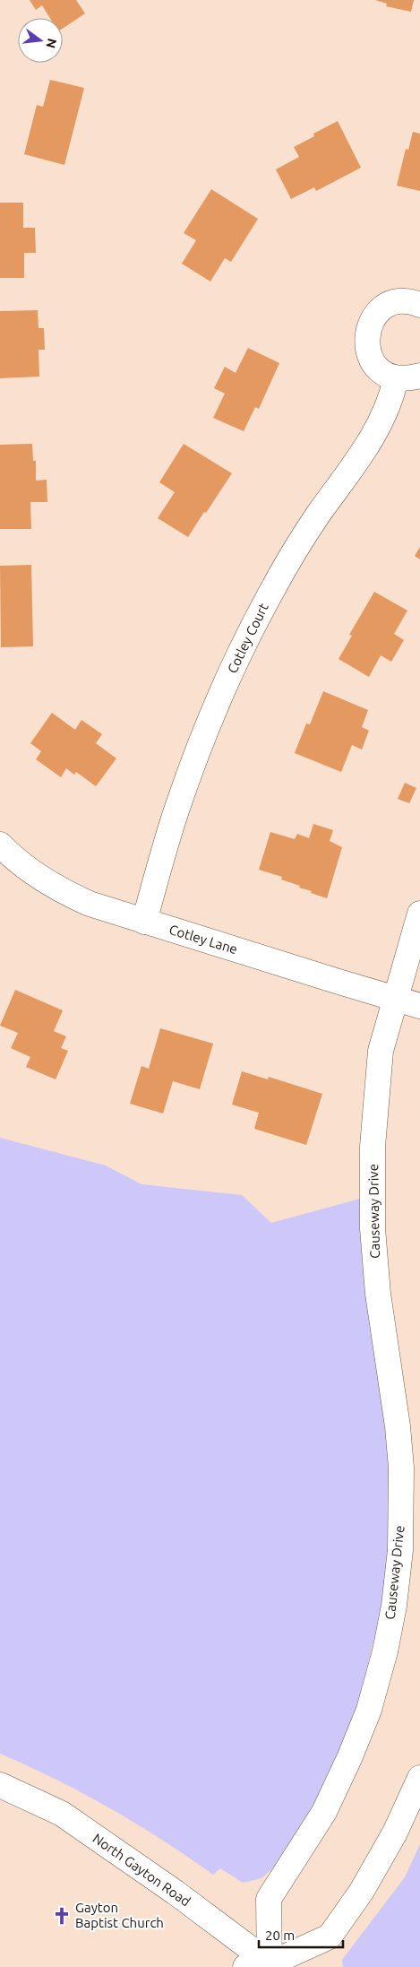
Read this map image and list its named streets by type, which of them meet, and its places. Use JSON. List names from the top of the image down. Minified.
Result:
{"streets":{"street":["Cotley Court","Cotley Lane","Causeway Drive","North Gayton Road"]},"crossings":[["Cotley Court","Cotley Lane"],["Cotley Lane","Causeway Drive"],["Causeway Drive","North Gayton Road"]],"places":{"church":["Gayton Baptist Church"]},"scale_bar":"20 m","north":"right"}
